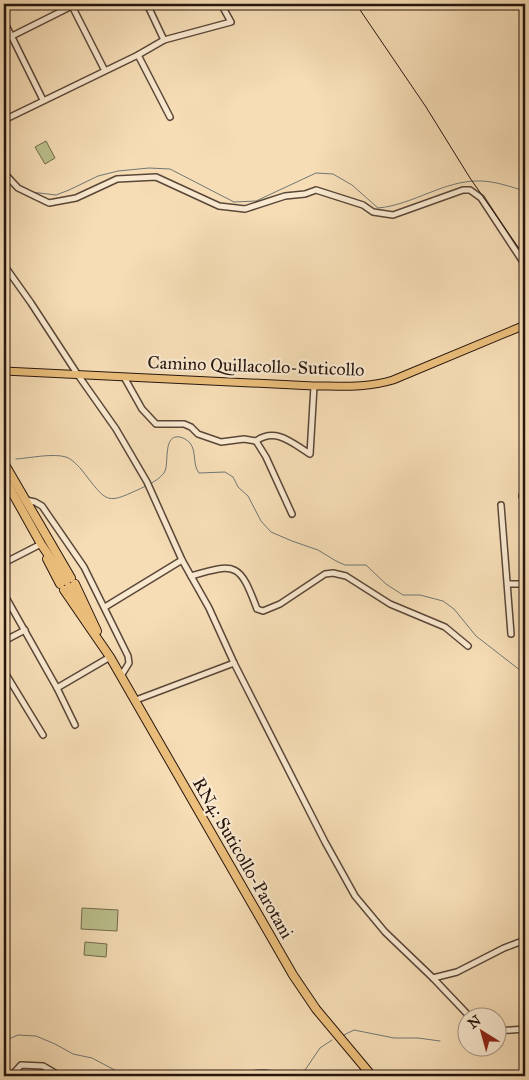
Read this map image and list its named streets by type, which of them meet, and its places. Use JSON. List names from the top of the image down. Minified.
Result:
{"streets":{"highway":["RN4: Suticollo-Parotani"],"main road":["Camino Quillacollo-Suticollo"]},"north":"top left"}
